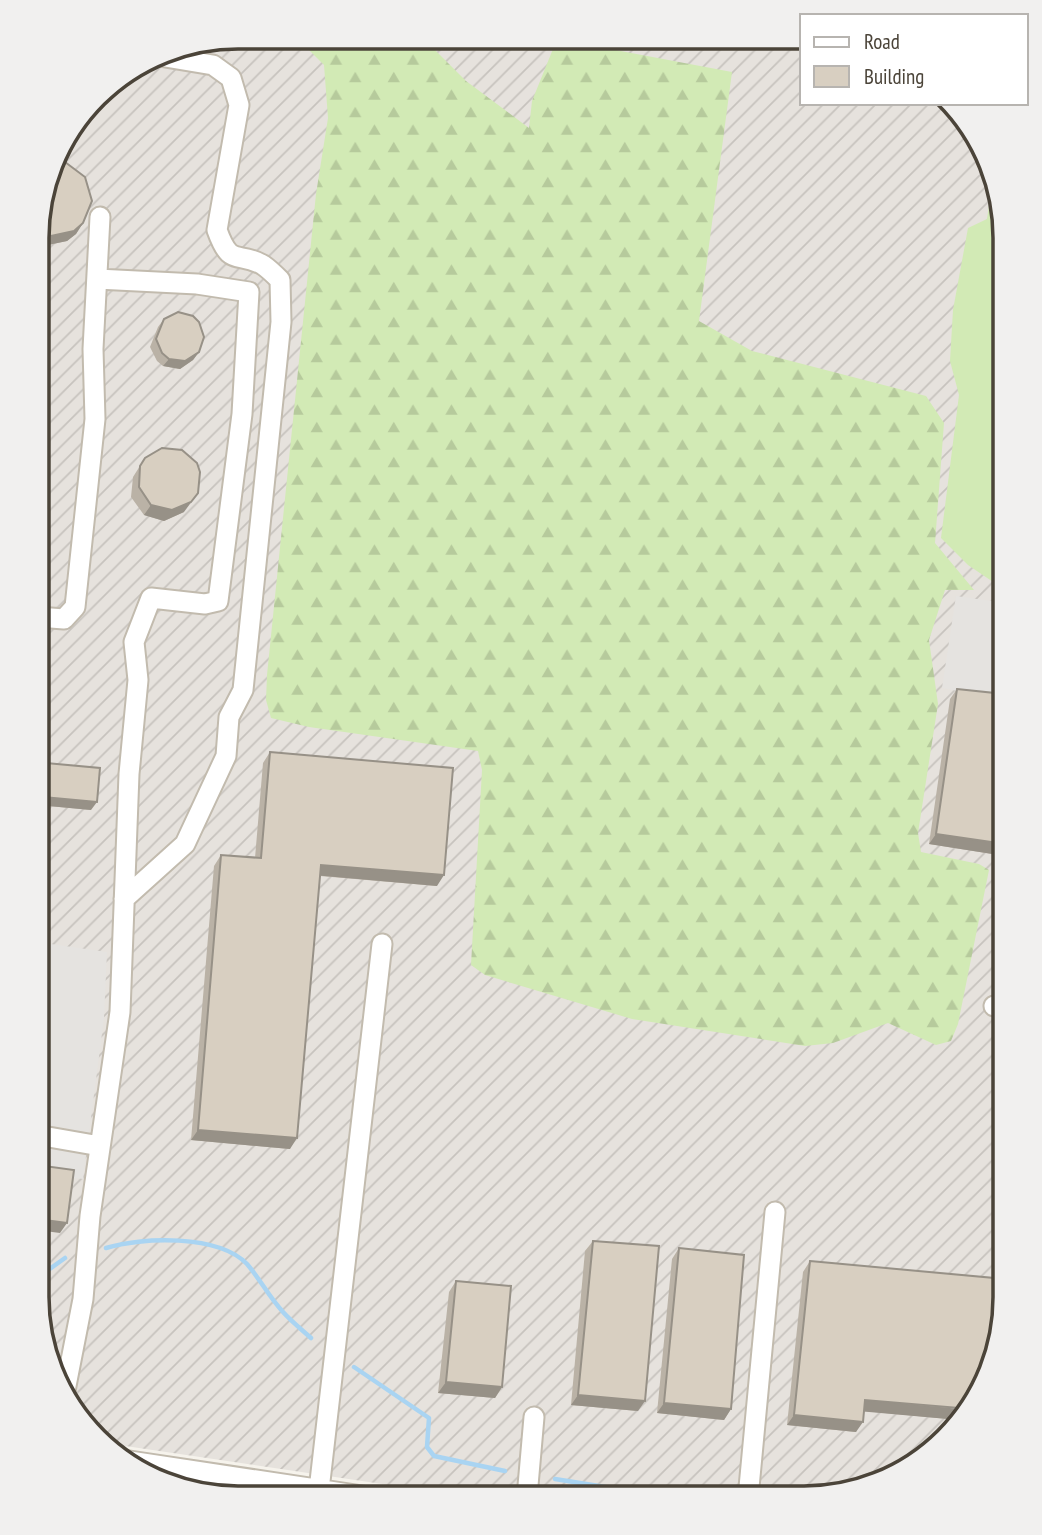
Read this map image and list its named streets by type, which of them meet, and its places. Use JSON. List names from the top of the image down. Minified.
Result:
{"legend":["Road","Building"]}
